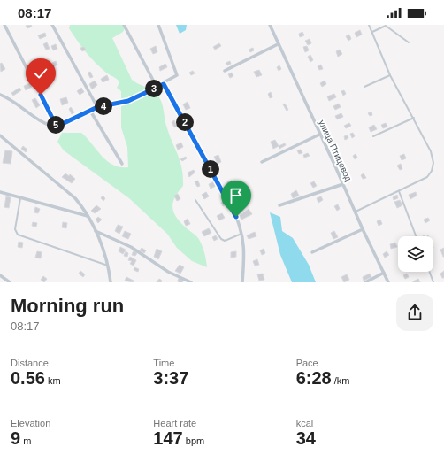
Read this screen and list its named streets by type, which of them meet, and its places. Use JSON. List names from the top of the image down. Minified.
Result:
{"streets":{"street":["улица Птицевод"]},"page":{"status":"08:17","pins":["3","4","2","5","1"],"heading":["Morning run","08:17"],"stats":[["Distance","0.56 km"],["Time","3:37"],["Pace","6:28 /km"],["Elevation","9 m"],["Heart rate","147 bpm"],["kcal","34"]]}}
